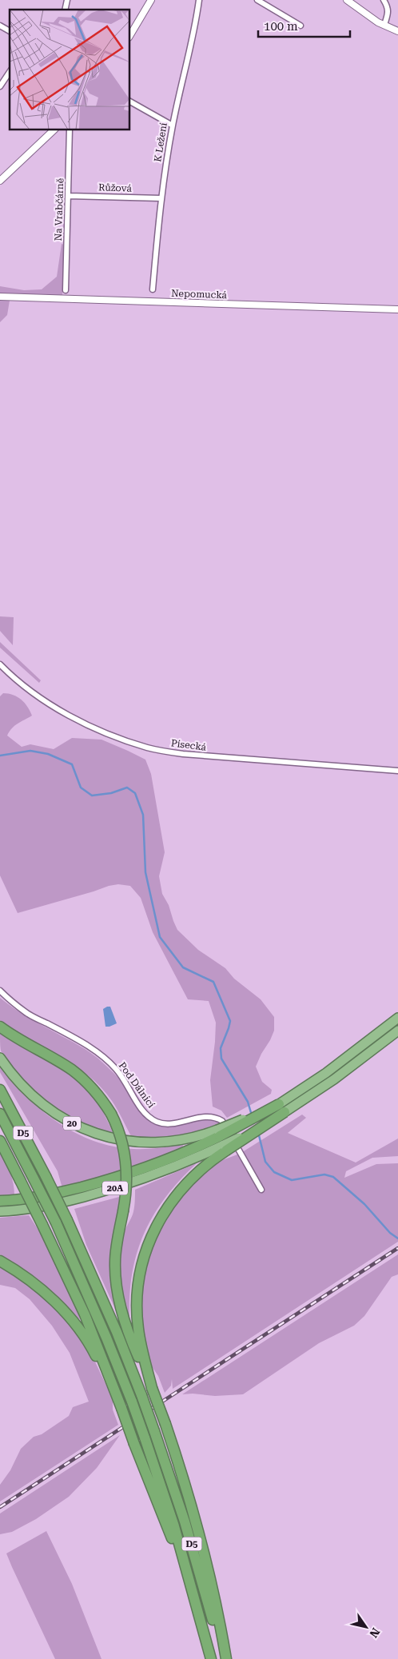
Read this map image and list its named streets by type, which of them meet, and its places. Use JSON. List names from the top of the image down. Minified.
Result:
{"streets":{"highway":["20","D5","20A"],"street":["K Ležení","Růžová","Na Vrabčárně","Nepomucká","Písecká","Pod Dálnicí"]},"crossings":[["K Ležení","Růžová"],["Růžová","Na Vrabčárně"],["20","20A"]],"scale_bar":"100 m","north":"bottom right"}
